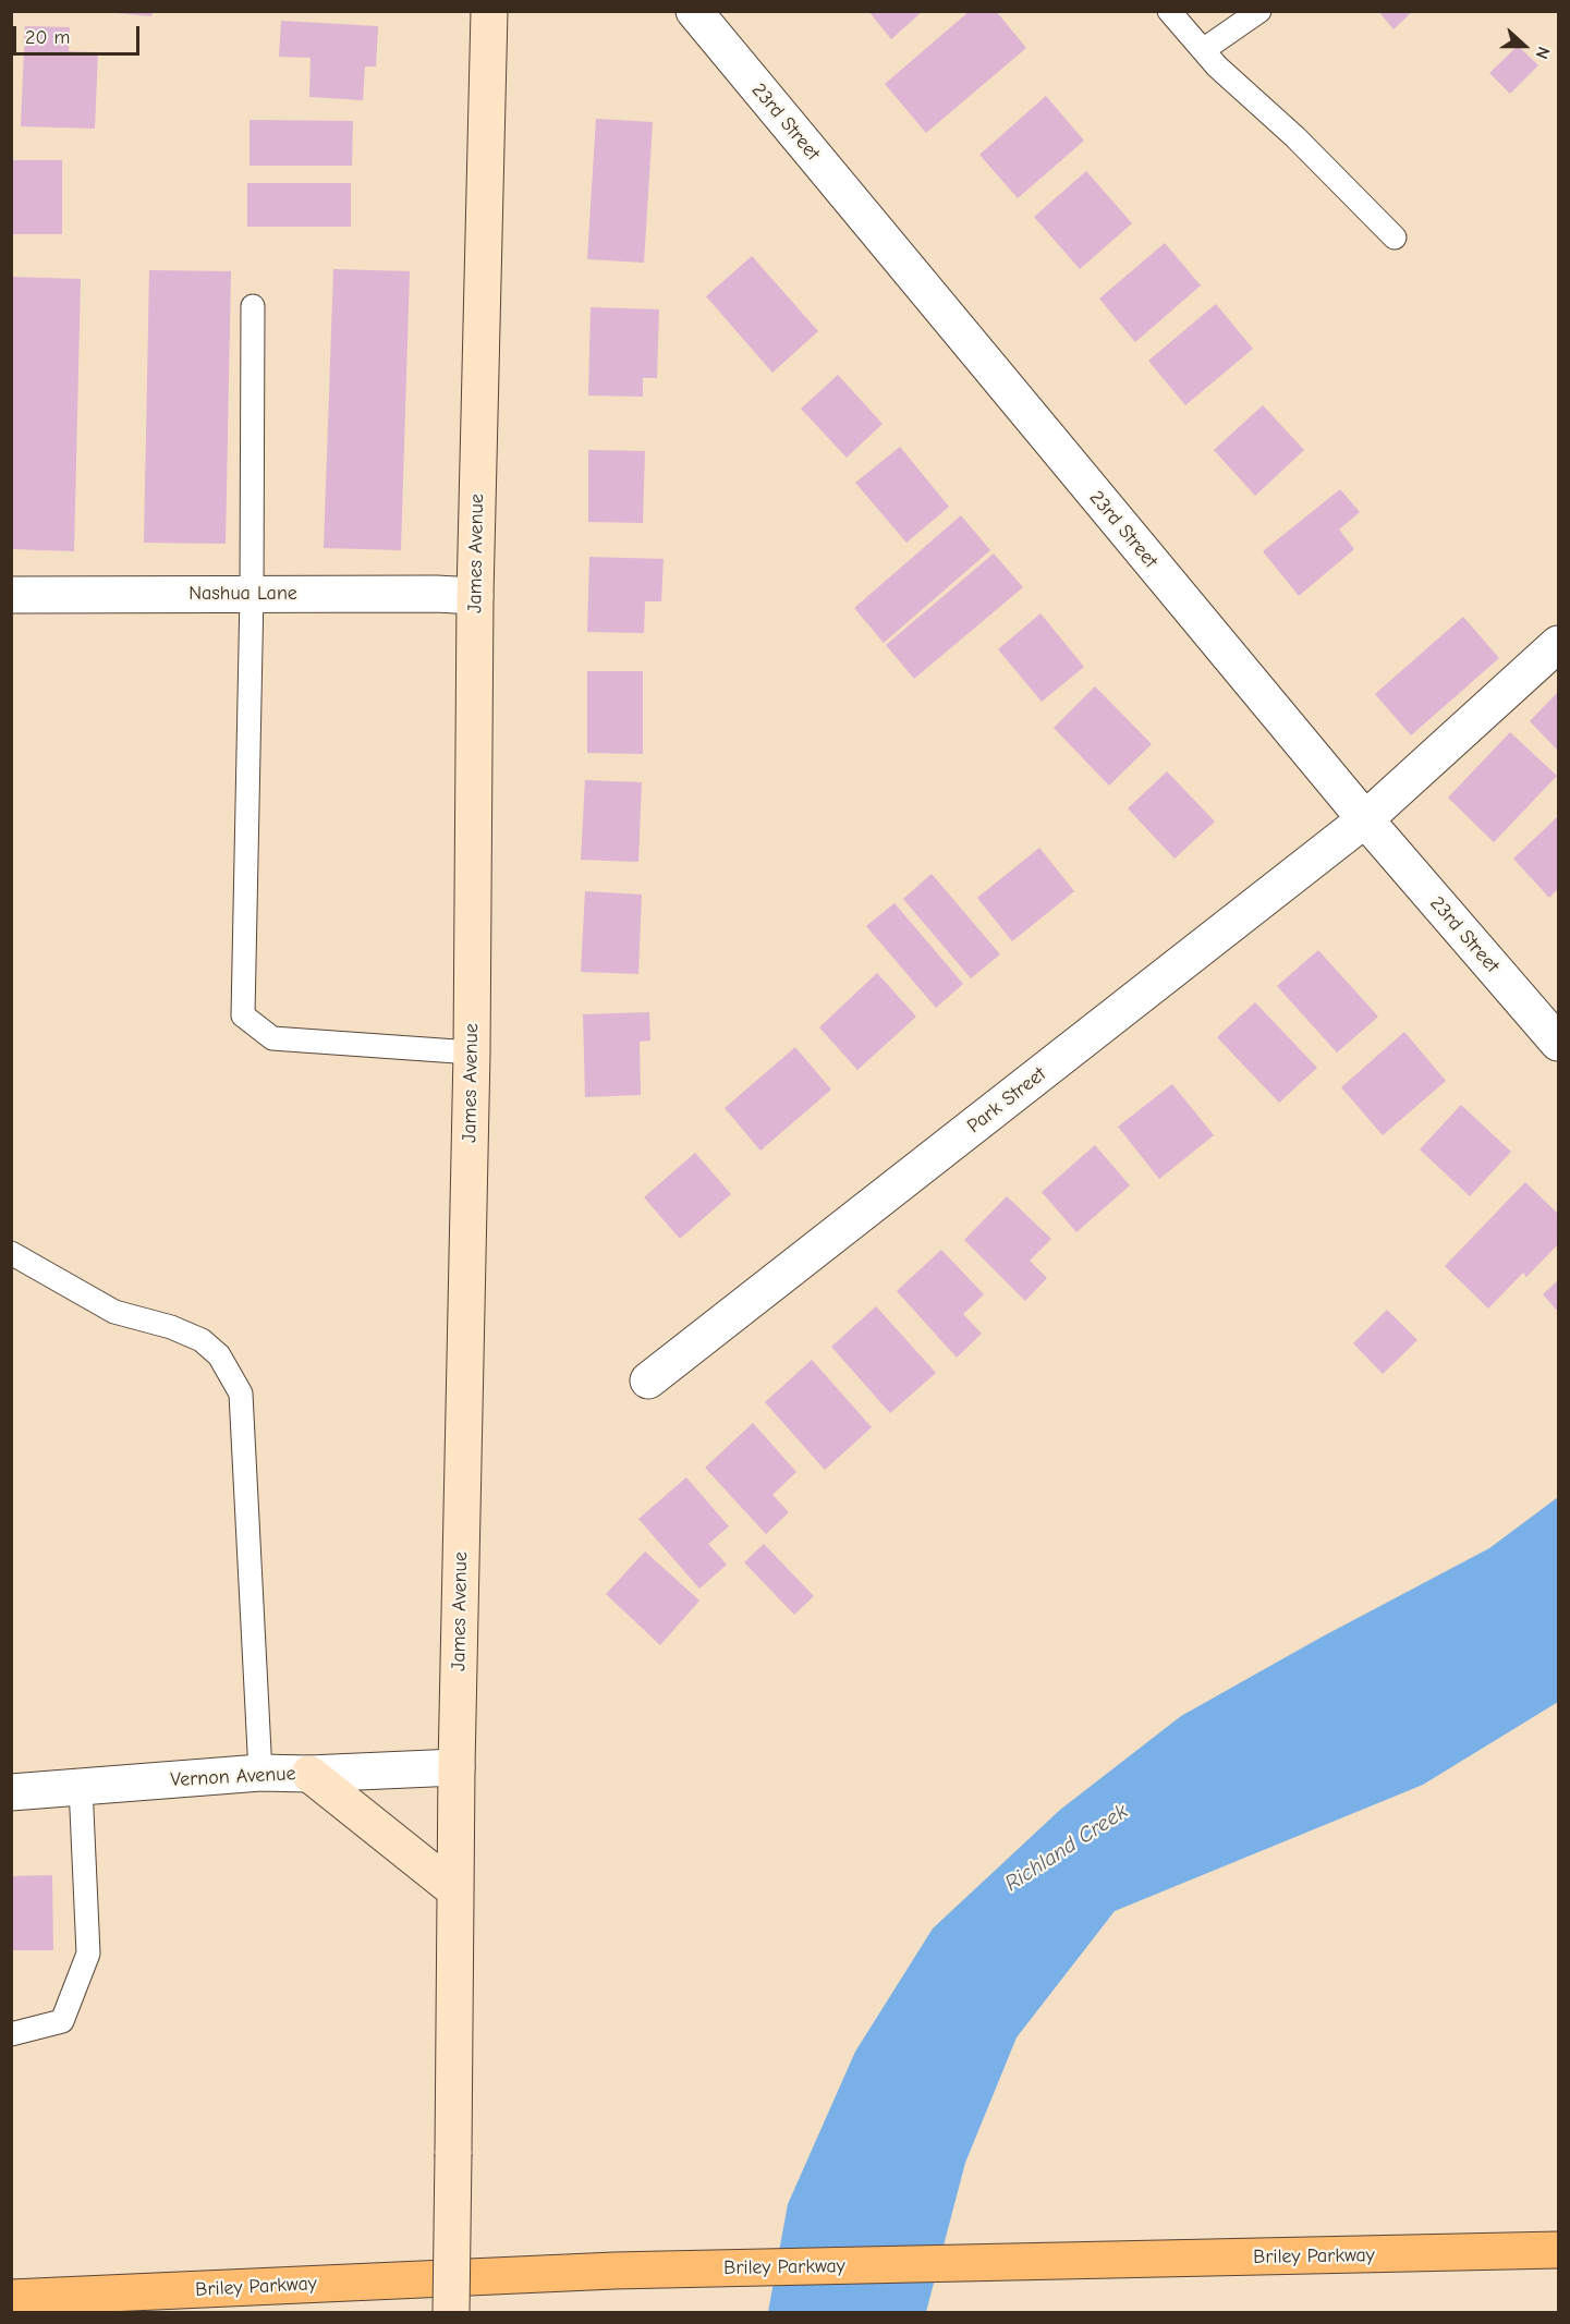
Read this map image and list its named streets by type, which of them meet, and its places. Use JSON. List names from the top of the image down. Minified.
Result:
{"streets":{"highway":["Briley Parkway"],"street":["23rd Street","James Avenue","Nashua Lane","Park Street","Vernon Avenue"]},"crossings":[["23rd Street","Park Street"],["James Avenue","Nashua Lane"],["James Avenue","Vernon Avenue"]],"water":["Richland Creek"],"scale_bar":"20 m","north":"right"}
